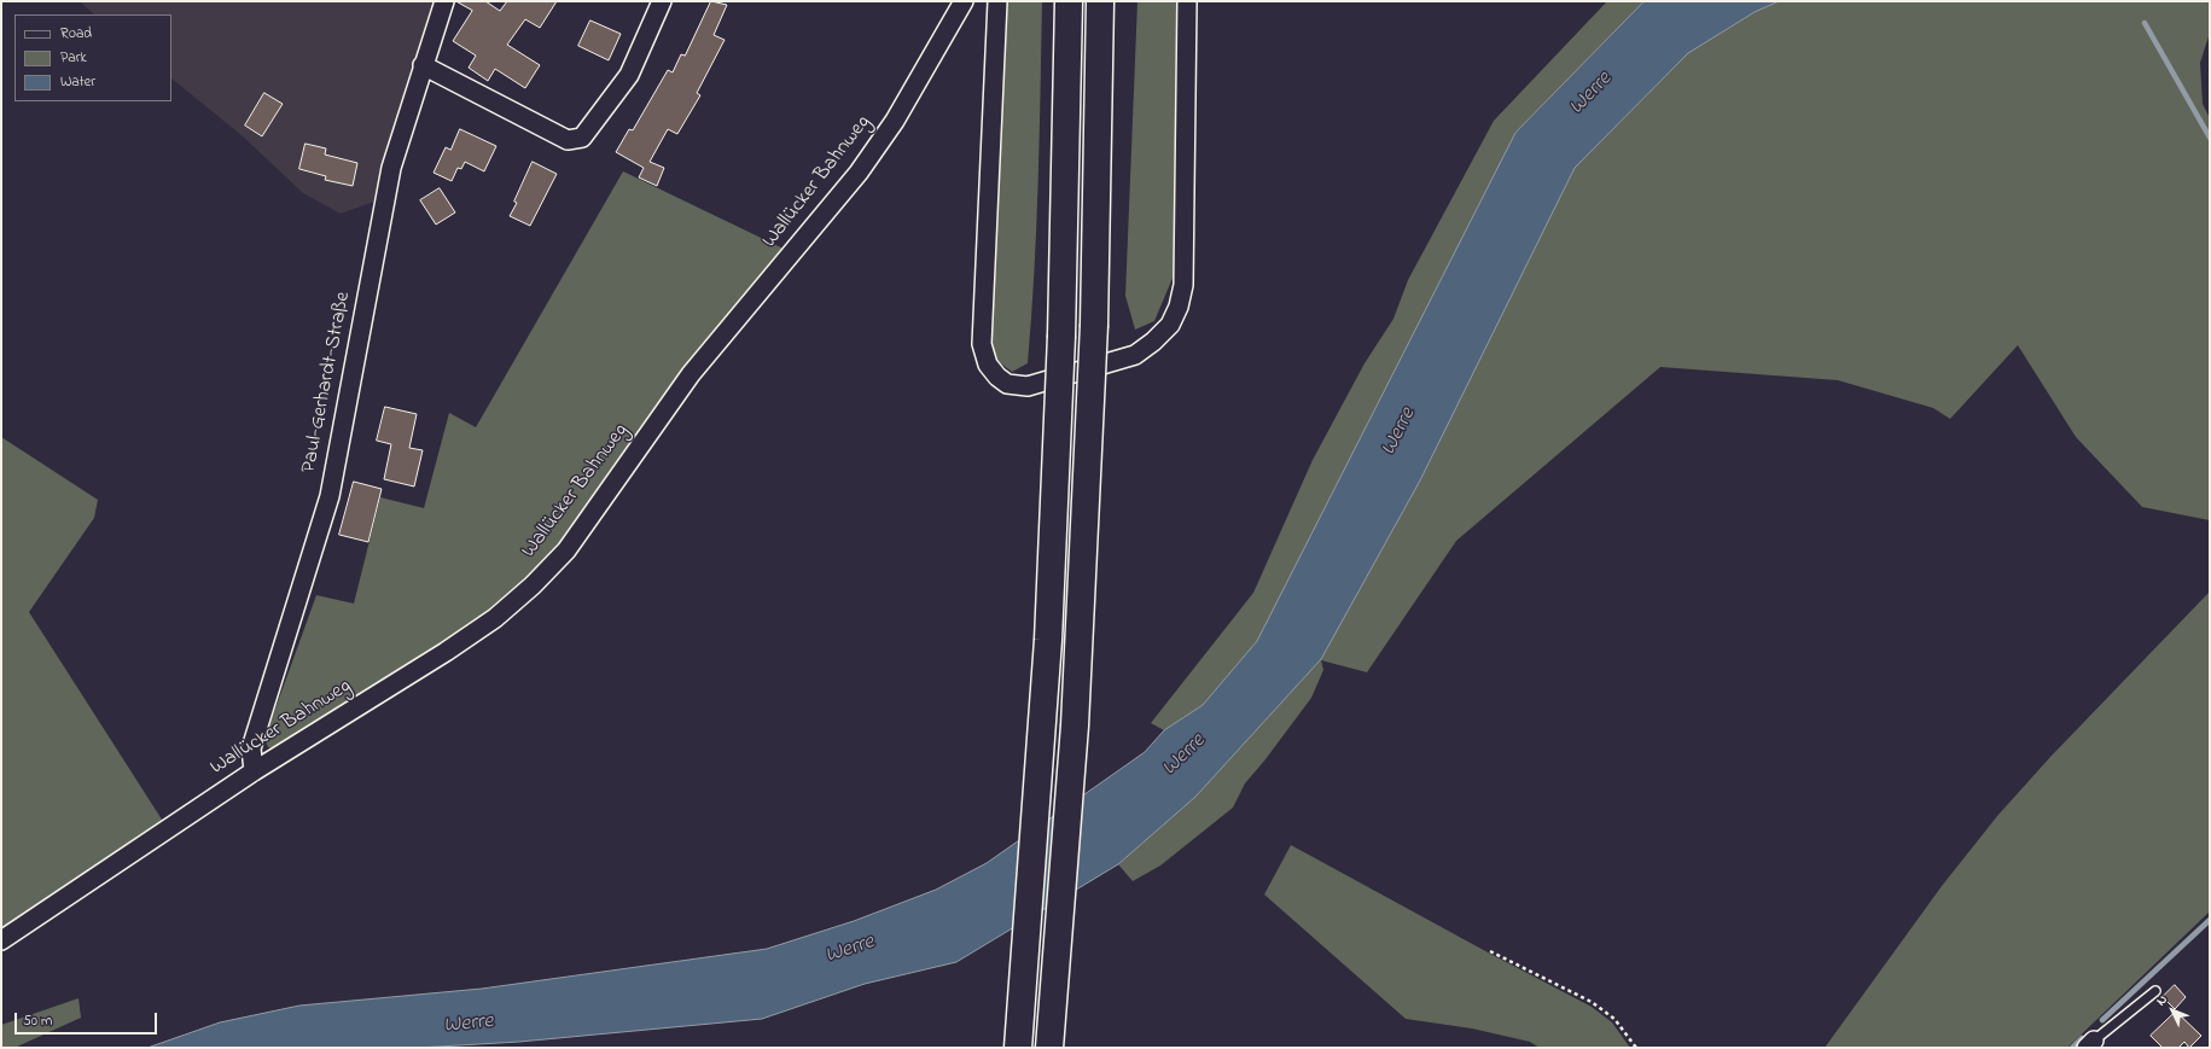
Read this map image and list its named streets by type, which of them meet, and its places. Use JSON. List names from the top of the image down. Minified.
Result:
{"streets":{"street":["Wallücker Bahnweg","Paul-Gerhardt-Straße"]},"crossings":[["Wallücker Bahnweg","Paul-Gerhardt-Straße"]],"water":["Werre"],"legend":["Road","Park","Water"],"scale_bar":"50 m","north":"top left"}
